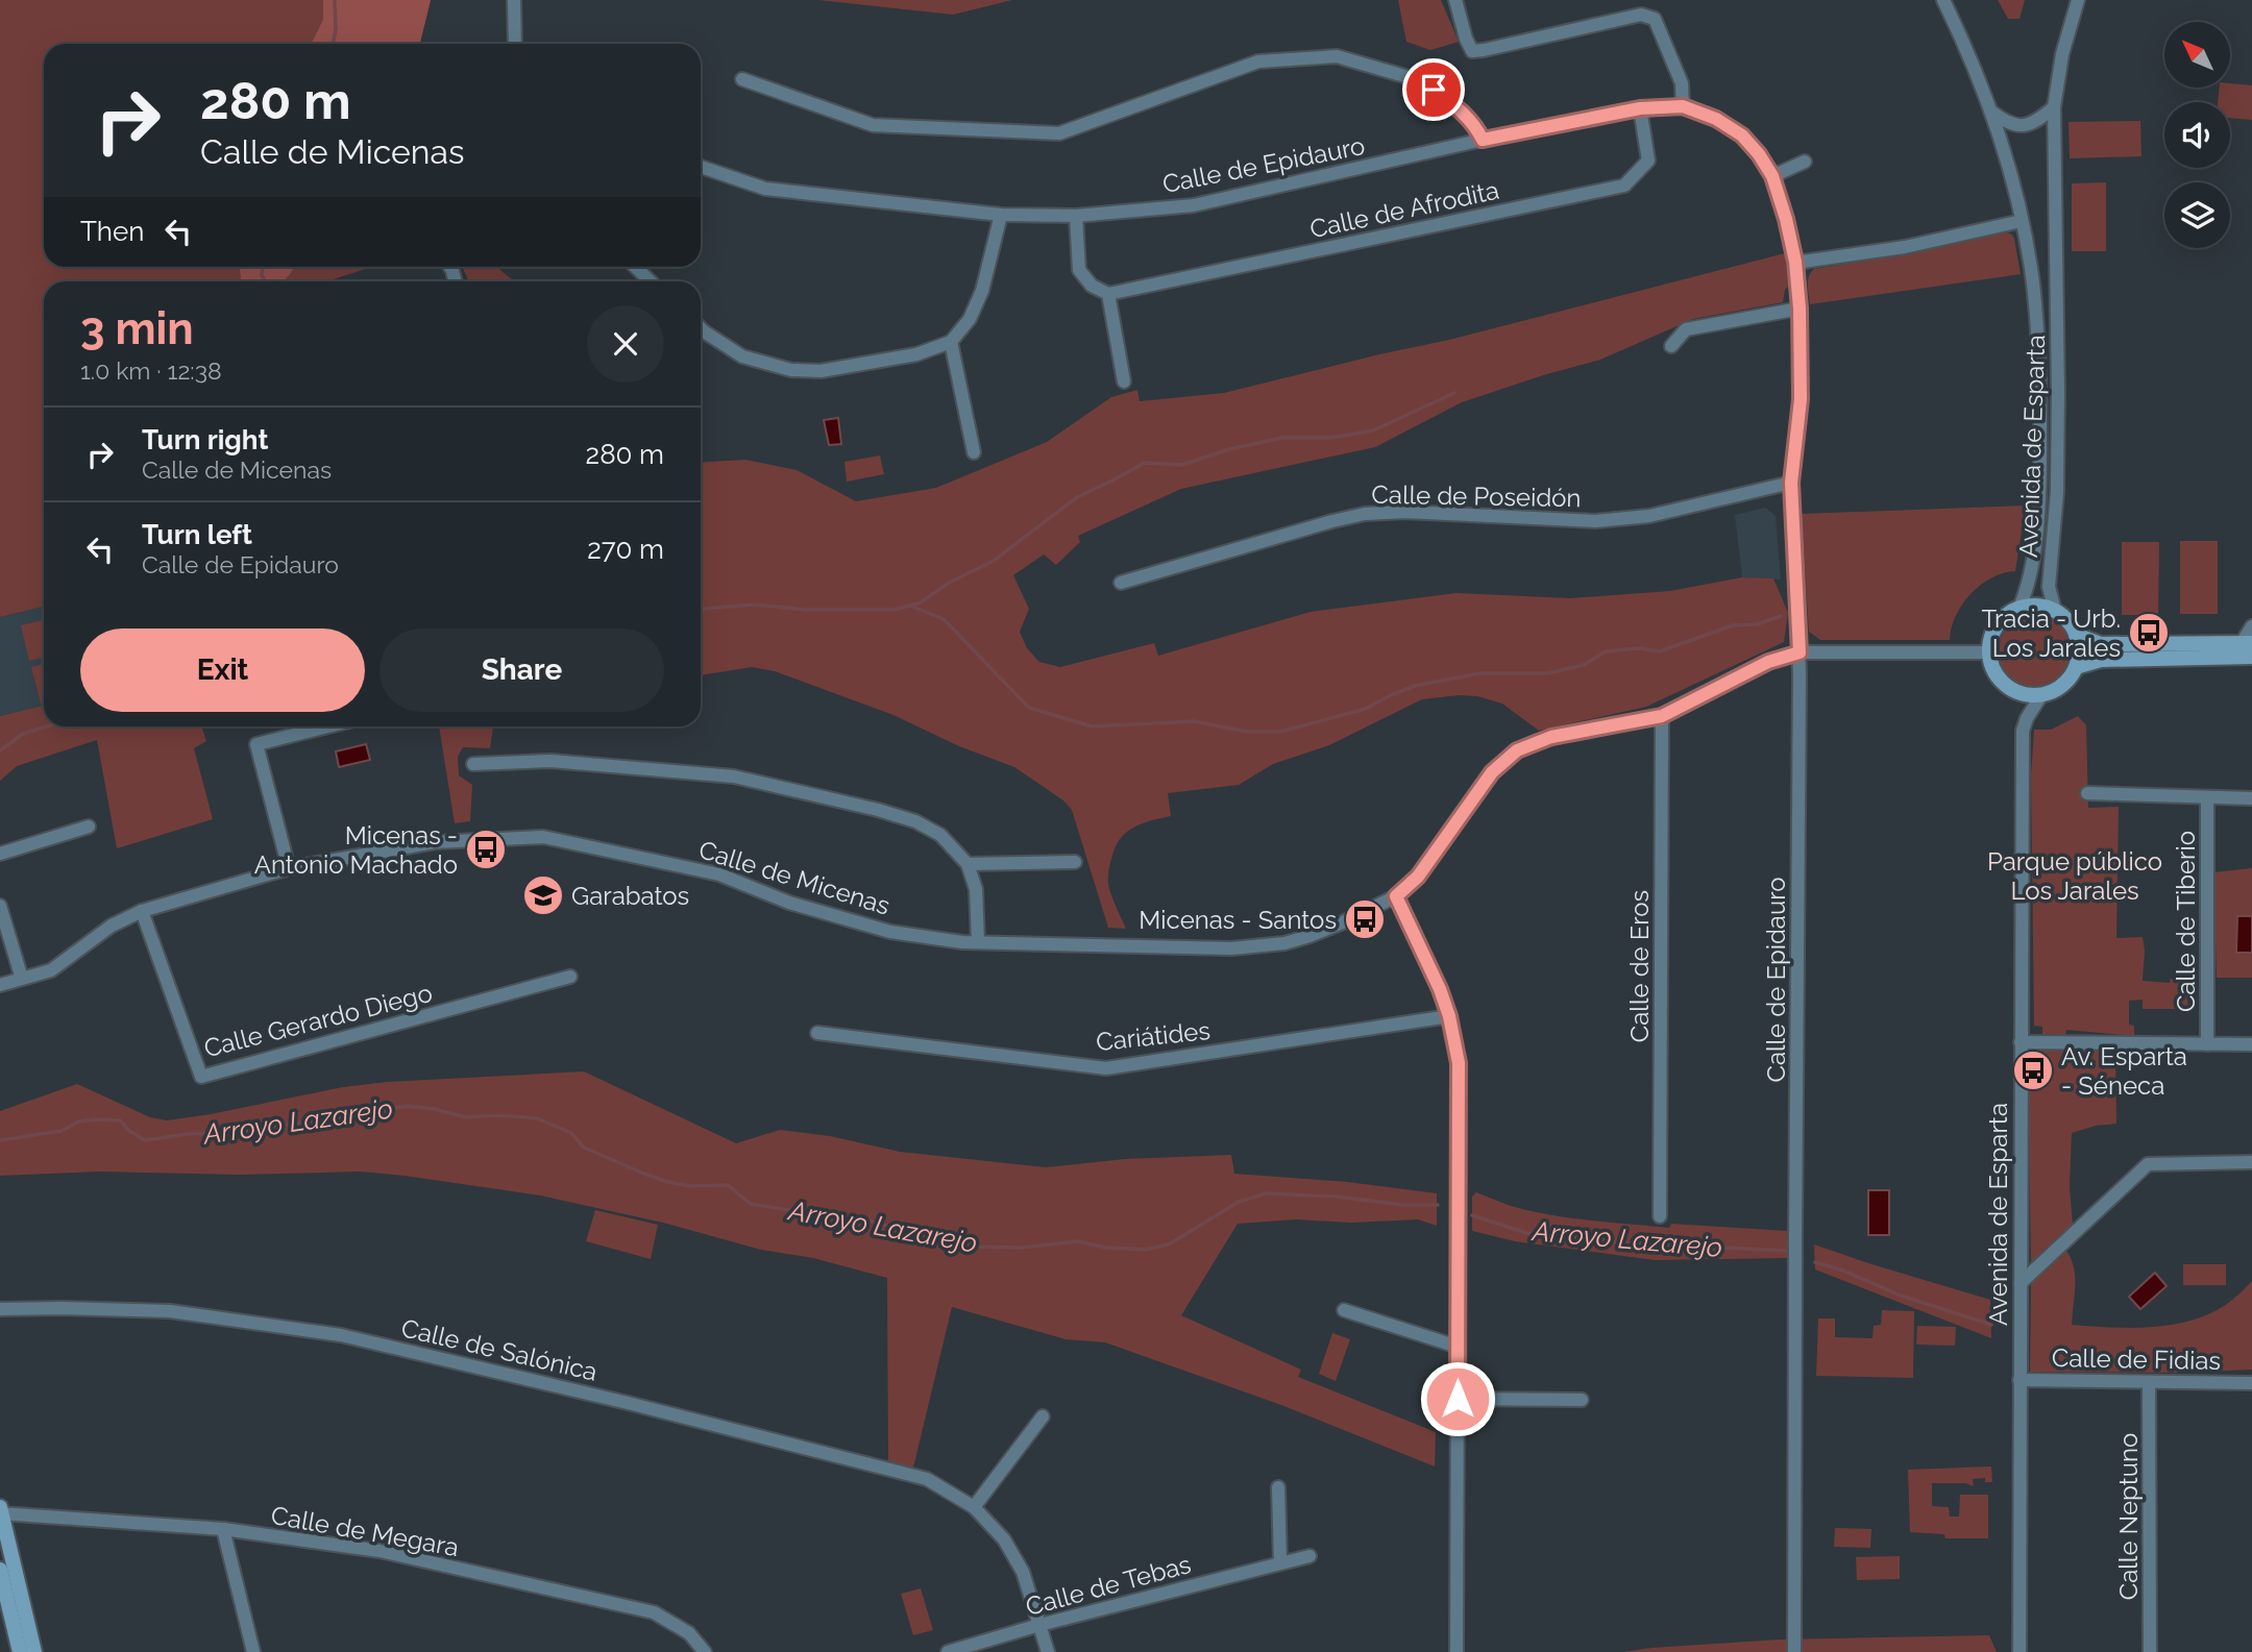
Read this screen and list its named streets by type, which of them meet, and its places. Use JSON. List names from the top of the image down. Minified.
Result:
{"streets":{"street":["Calle de Epidauro","Calle de Afrodita","Avenida de Esparta","Calle de Poseidón","Calle de Micenas","Calle de Tiberio","Calle de Eros","Calle Gerardo Diego","Cariátides","Calle de Salónica","Calle de Fidias","Calle Neptuno","Calle de Megara","Calle de Tebas"]},"crossings":[["Calle de Epidauro","Calle de Afrodita"],["Calle de Epidauro","Calle de Poseidón"],["Calle de Epidauro","Calle de Micenas"],["Avenida de Esparta","Calle de Micenas"],["Avenida de Esparta","Calle de Fidias"],["Calle de Micenas","Calle de Eros"],["Calle de Micenas","Calle Gerardo Diego"],["Calle de Salónica","Calle de Tebas"],["Calle de Fidias","Calle Neptuno"]],"water":["Arroyo Lazarejo"],"parks":["Parque público Los Jarales"],"places":{"bus stop":["Tracia - Urb. Los Jarales","Micenas - Antonio Machado","Micenas - Santos","Av. Esparta - Séneca"],"school or university":["Garabatos"]},"north":"top left","page":{"turn":["280 m","Calle de Micenas"],"then":"Then","heading":["3 min","1.0 km · 12:38"],"list":[{"name":"Turn right","note":"Calle de Micenas","value":"280 m"},{"name":"Turn left","note":"Calle de Epidauro","value":"270 m"}],"buttons":["Exit","Share"]}}
